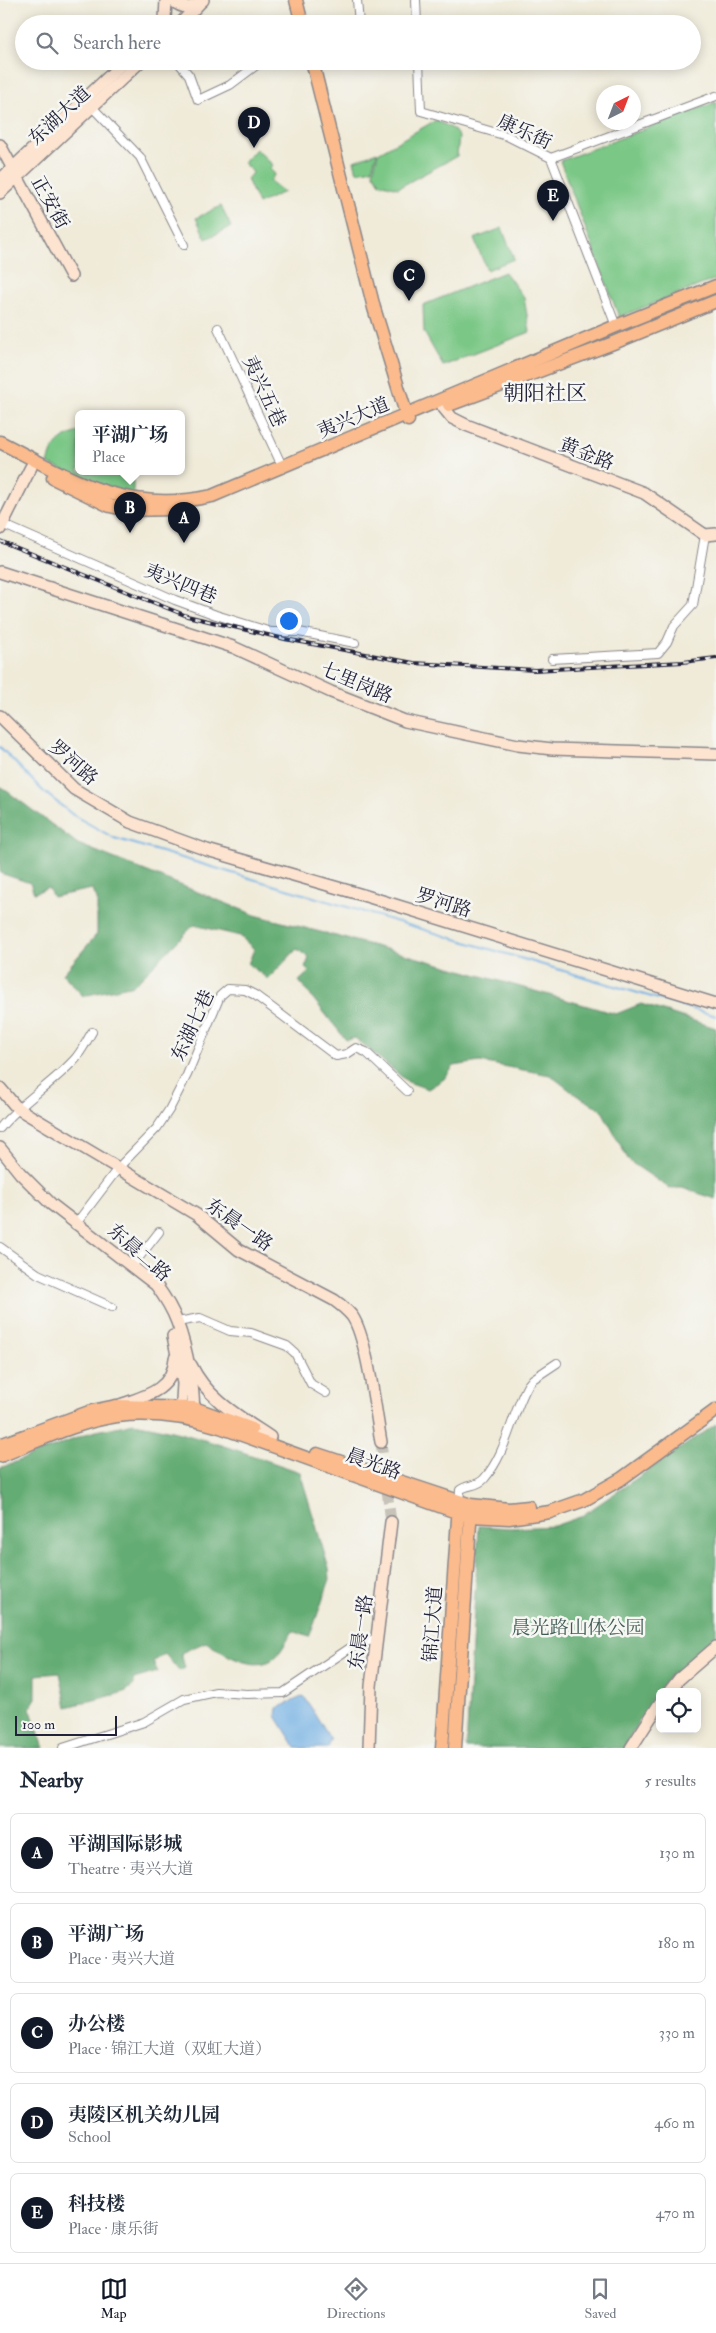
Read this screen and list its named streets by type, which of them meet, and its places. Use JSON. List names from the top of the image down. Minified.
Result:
{"streets":{"main road":["东湖大道","正安街","夷兴大道","黄金路","七里岗路","罗河路","东晨一路","东晨二路","晨光路","锦江大道"],"street":["康乐街","夷兴五巷","夷兴四巷","东湖七巷"]},"crossings":[["东湖大道","正安街"],["康乐街","夷兴大道"],["夷兴五巷","夷兴大道"],["夷兴大道","黄金路"],["东湖七巷","东晨一路"],["东湖七巷","东晨二路"],["东晨二路","晨光路"],["晨光路","锦江大道"]],"districts":["朝阳社区"],"parks":["晨光路山体公园"],"scale_bar":"100 m","north":"top right","page":{"search":"Search here","pins":["D","E","C","B","A"],"popup":["平湖广场","Place"],"scale":"100 m","heading":["Nearby","5 results"],"list":[{"mark":"A","name":"平湖国际影城","note":"Theatre · 夷兴大道","value":"130 m"},{"mark":"B","name":"平湖广场","note":"Place · 夷兴大道","value":"180 m"},{"mark":"C","name":"办公楼","note":"Place · 锦江大道（双虹大道）","value":"330 m"},{"mark":"D","name":"夷陵区机关幼儿园","note":"School","value":"460 m"},{"mark":"E","name":"科技楼","note":"Place · 康乐街","value":"470 m"}],"nav":["Map","Directions","Saved"]}}
